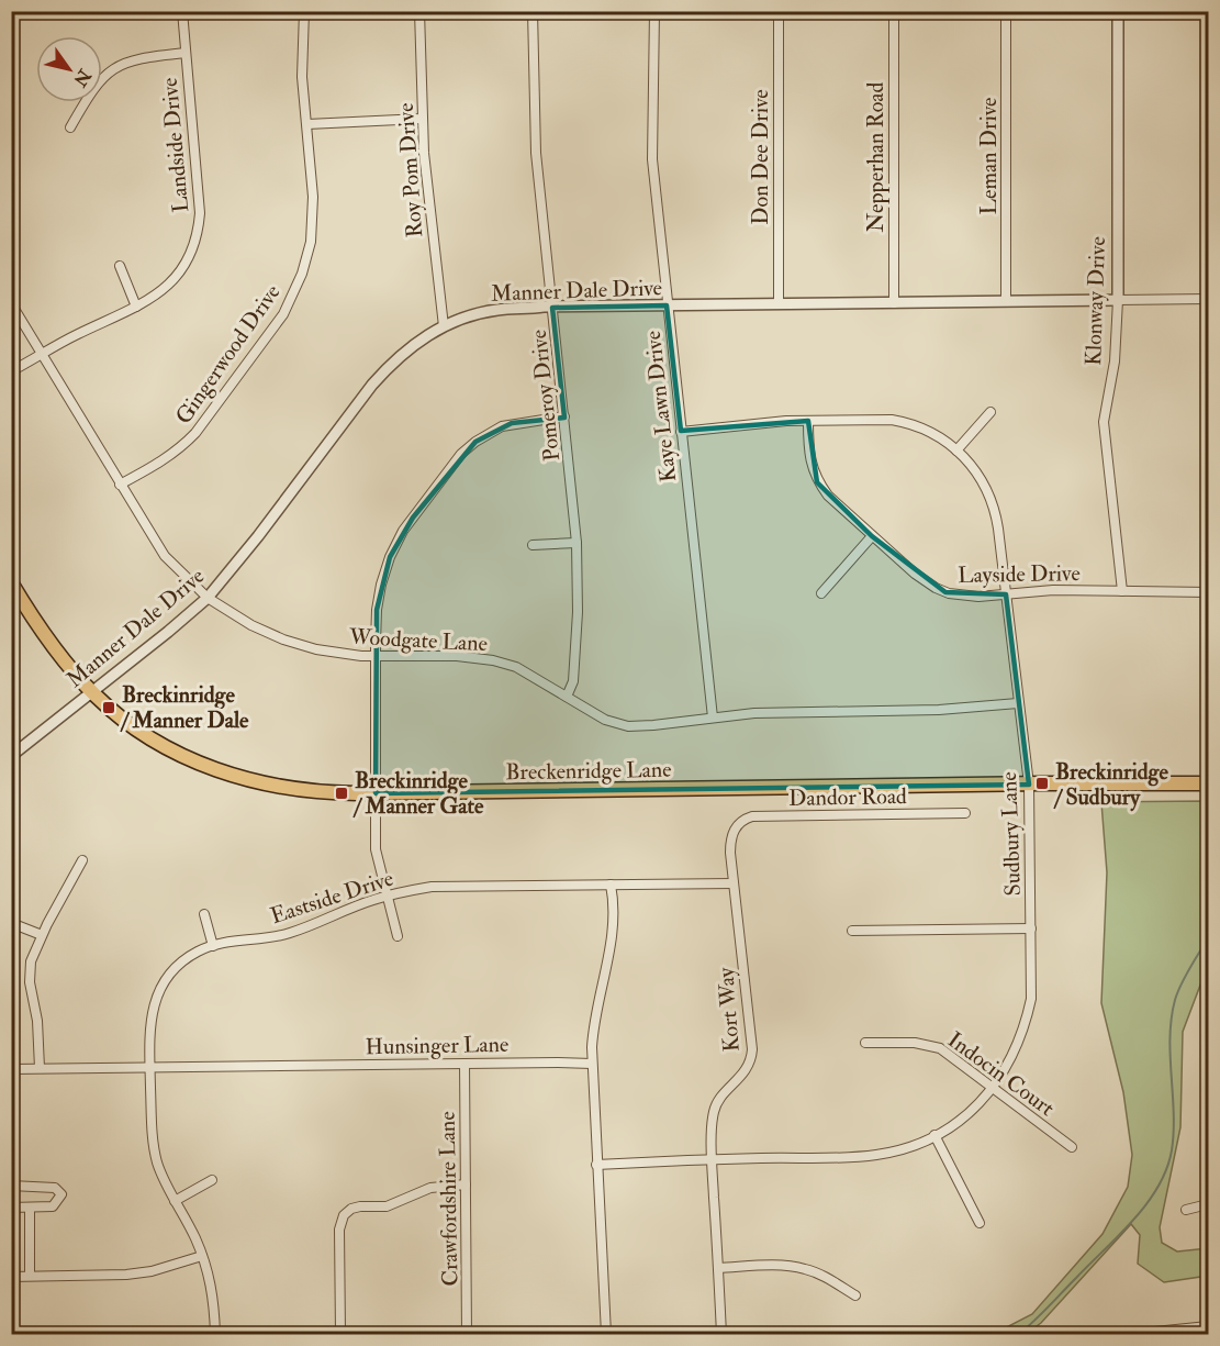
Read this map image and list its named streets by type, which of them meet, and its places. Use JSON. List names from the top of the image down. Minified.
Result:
{"streets":{"main road":["Breckenridge Lane"],"street":["Landside Drive","Leman Drive","Don Dee Drive","Nepperhan Road","Roy Pom Drive","Manner Dale Drive","Klonway Drive","Gingerwood Drive","Pomeroy Drive","Kaye Lawn Drive","Layside Drive","Woodgate Lane","Dandor Road","Sudbury Lane","Eastside Drive","Kort Way","Hunsinger Lane","Indocin Court","Crawfordshire Lane"]},"crossings":[["Landside Drive","Woodgate Lane"],["Leman Drive","Manner Dale Drive"],["Don Dee Drive","Manner Dale Drive"],["Nepperhan Road","Manner Dale Drive"],["Roy Pom Drive","Manner Dale Drive"],["Manner Dale Drive","Klonway Drive"],["Manner Dale Drive","Pomeroy Drive"],["Manner Dale Drive","Kaye Lawn Drive"],["Manner Dale Drive","Woodgate Lane"],["Manner Dale Drive","Breckenridge Lane"],["Klonway Drive","Layside Drive"],["Gingerwood Drive","Woodgate Lane"],["Pomeroy Drive","Woodgate Lane"],["Kaye Lawn Drive","Woodgate Lane"],["Kaye Lawn Drive","Sudbury Lane"],["Layside Drive","Sudbury Lane"],["Woodgate Lane","Sudbury Lane"],["Breckenridge Lane","Sudbury Lane"],["Dandor Road","Kort Way"],["Sudbury Lane","Kort Way"],["Sudbury Lane","Indocin Court"],["Eastside Drive","Kort Way"],["Eastside Drive","Hunsinger Lane"],["Hunsinger Lane","Crawfordshire Lane"]],"places":{"transit":["Breckinridge / Manner Dale","Breckinridge / Sudbury","Breckinridge / Manner Gate"]},"north":"bottom right"}
